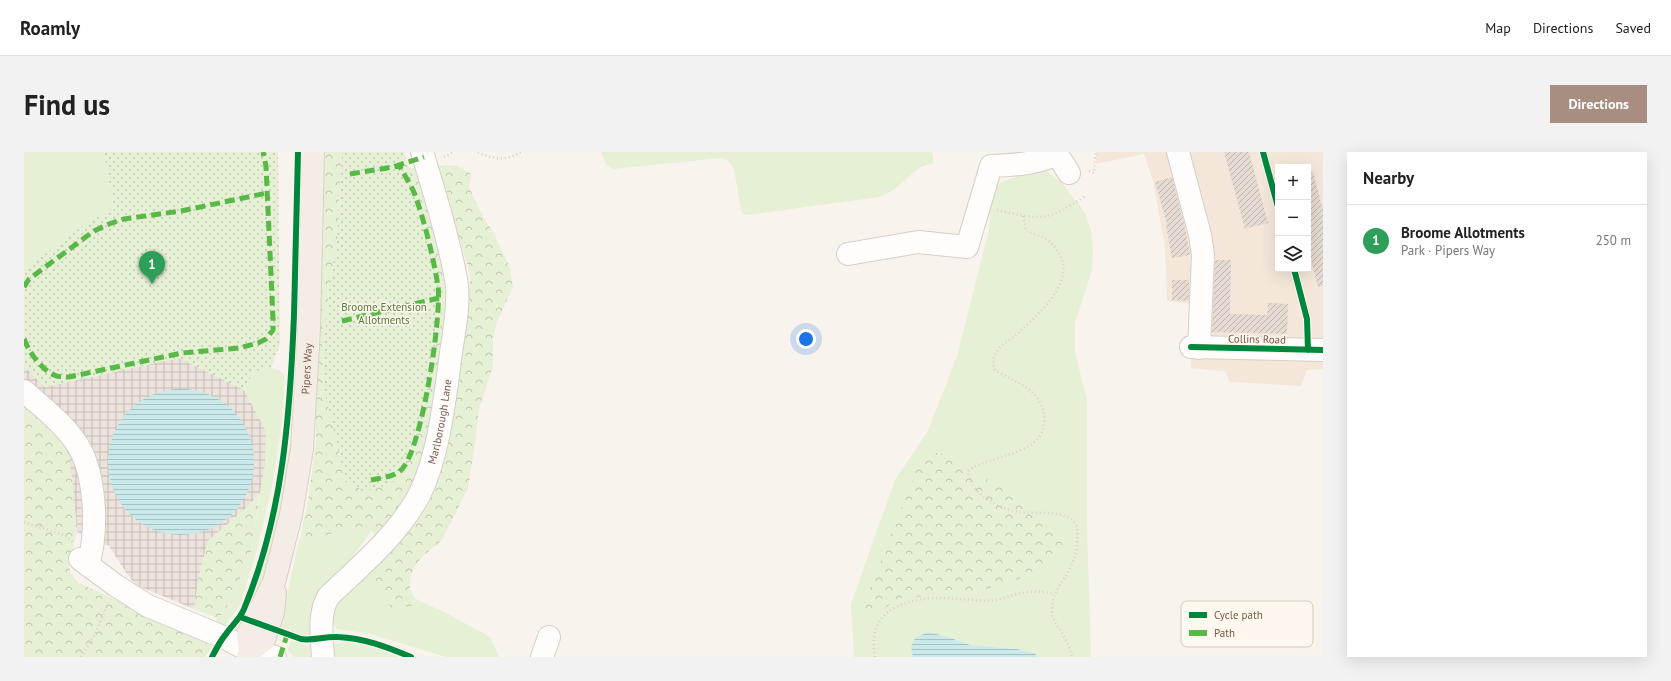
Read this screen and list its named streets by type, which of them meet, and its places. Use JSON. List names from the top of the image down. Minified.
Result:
{"streets":{"main road":["Pipers Way"],"street":["Collins Road","Marlborough Lane"]},"parks":["Broome Extension Allotments"],"legend":["Cycle path","Path"],"page":{"header":"Roamly","nav":["Map","Directions","Saved"],"buttons":"Directions","title":"Find us","heading":"Nearby","map_buttons":["+","−"],"list":[{"mark":"1","name":"Broome Allotments","note":"Park · Pipers Way","value":"250 m"}],"pins":"1"}}
